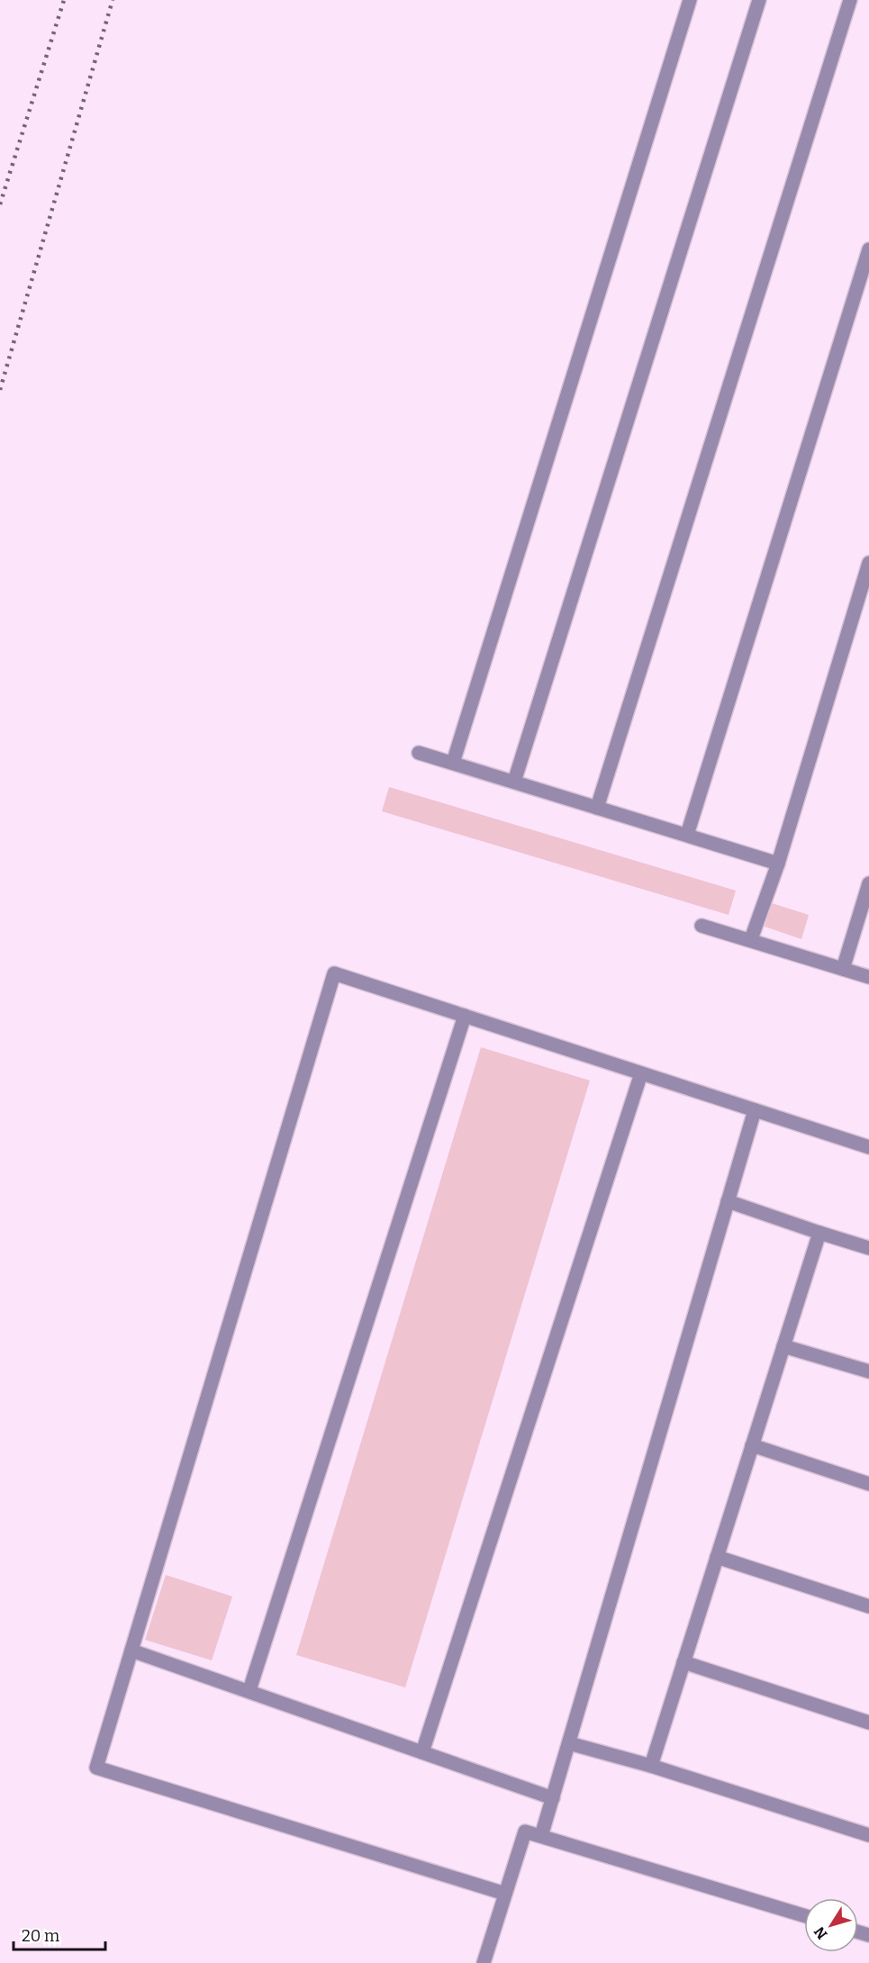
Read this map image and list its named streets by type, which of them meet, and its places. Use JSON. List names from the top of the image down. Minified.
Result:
{"scale_bar":"20 m","north":"bottom left"}
